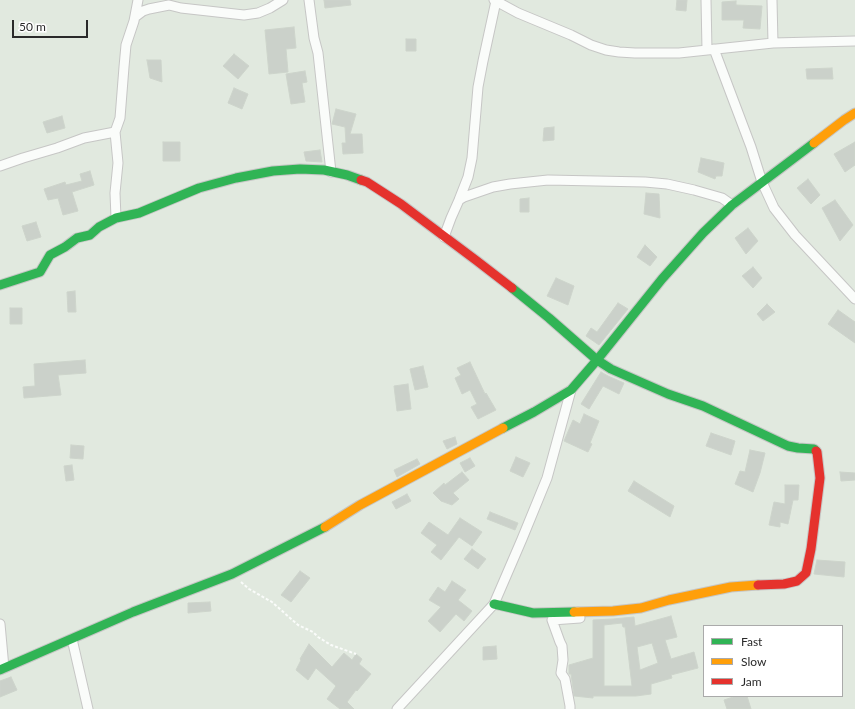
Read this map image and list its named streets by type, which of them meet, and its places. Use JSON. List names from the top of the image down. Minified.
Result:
{"legend":["Fast","Slow","Jam"],"scale_bar":"50 m"}
